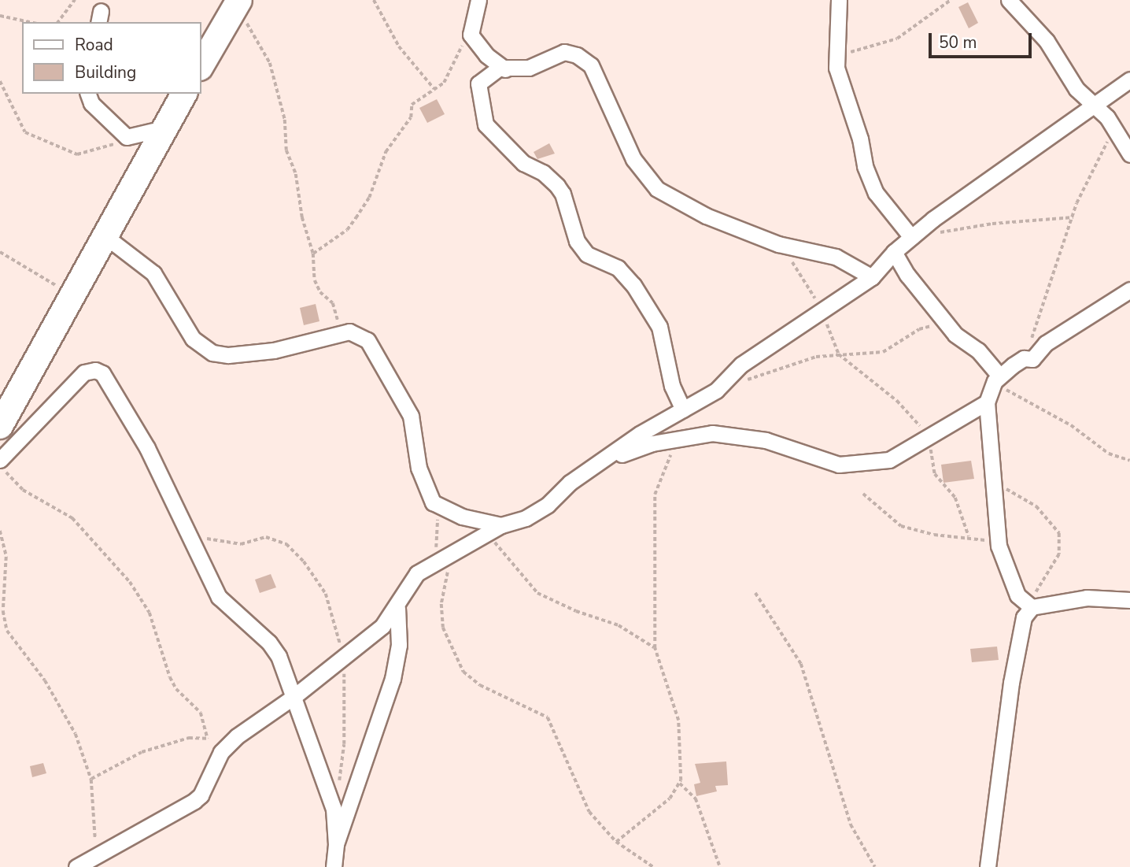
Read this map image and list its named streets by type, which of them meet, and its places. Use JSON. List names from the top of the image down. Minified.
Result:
{"legend":["Road","Building"],"scale_bar":"50 m"}
